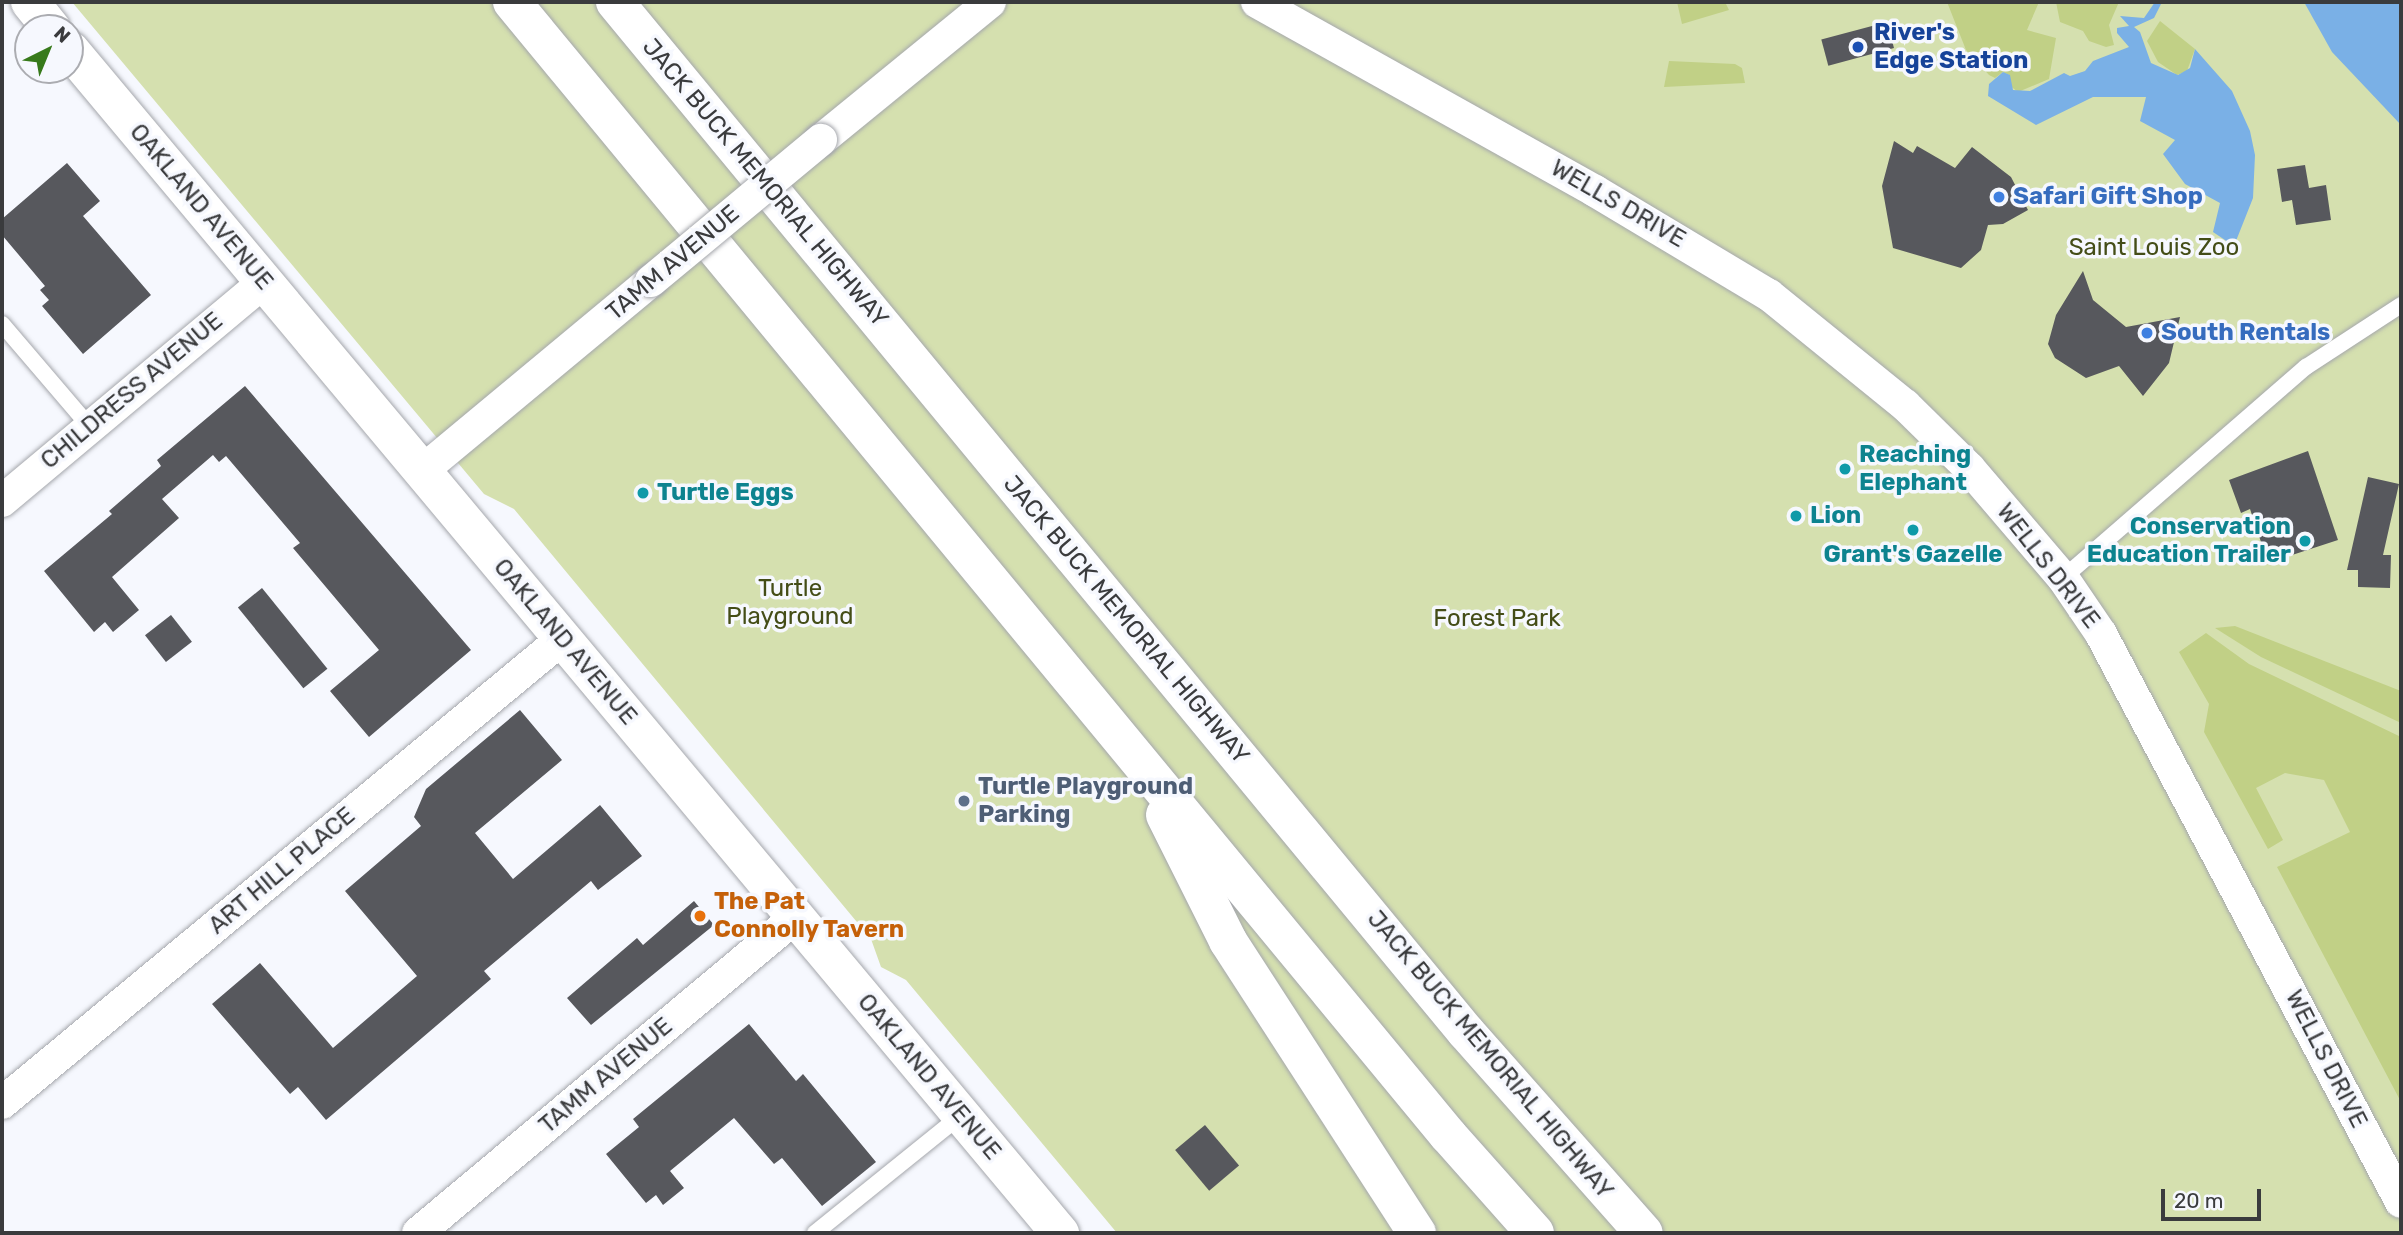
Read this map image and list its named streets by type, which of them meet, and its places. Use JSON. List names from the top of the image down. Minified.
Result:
{"streets":{"main road":["JACK BUCK MEMORIAL HIGHWAY","OAKLAND AVENUE"],"street":["WELLS DRIVE","TAMM AVENUE","CHILDRESS AVENUE","ART HILL PLACE"]},"crossings":[["OAKLAND AVENUE","TAMM AVENUE"],["OAKLAND AVENUE","CHILDRESS AVENUE"],["OAKLAND AVENUE","ART HILL PLACE"]],"parks":["Saint Louis Zoo","Turtle Playground","Forest Park"],"places":["River's Edge Station","Safari Gift Shop","South Rentals","Reaching Elephant","Turtle Eggs","Lion","Grant's Gazelle","Conservation Education Trailer","Turtle Playground Parking","The Pat Connolly Tavern"],"scale_bar":"20 m","north":"top right"}
